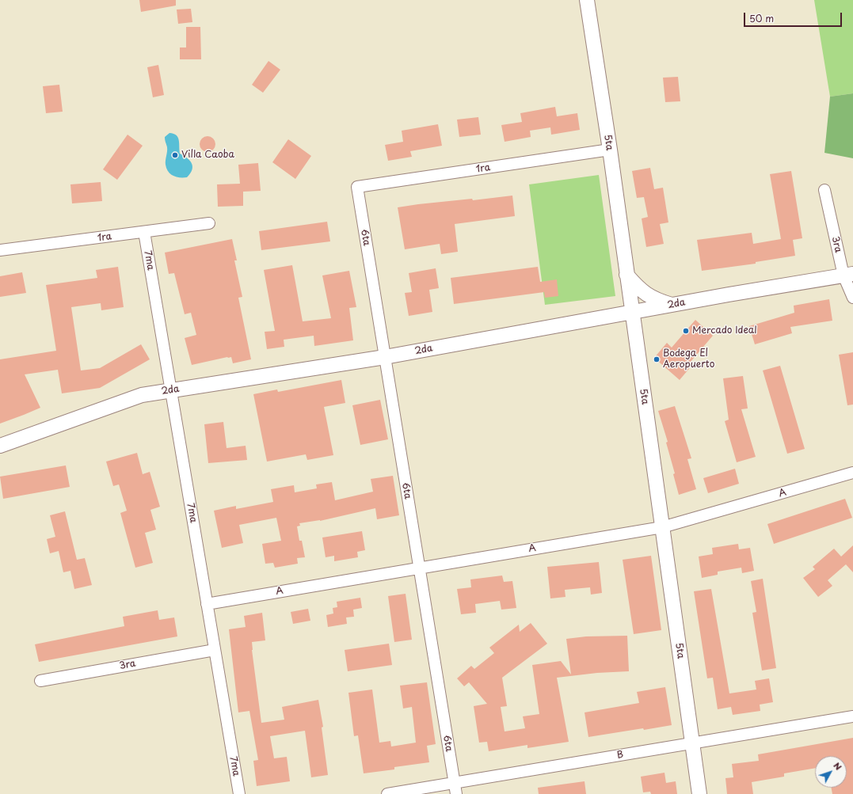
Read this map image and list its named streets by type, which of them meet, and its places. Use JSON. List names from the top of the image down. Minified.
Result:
{"streets":{"street":["5ta","1ra","6ta","3ra","7ma","2da","A","B"]},"crossings":[["5ta","1ra"],["5ta","2da"],["5ta","A"],["5ta","B"],["1ra","6ta"],["1ra","7ma"],["6ta","2da"],["6ta","A"],["6ta","B"],["3ra","7ma"],["3ra","2da"],["7ma","2da"],["7ma","A"]],"places":["Villa Caoba","Mercado Ideal","Bodega El Aeropuerto"],"scale_bar":"50 m","north":"top right"}
